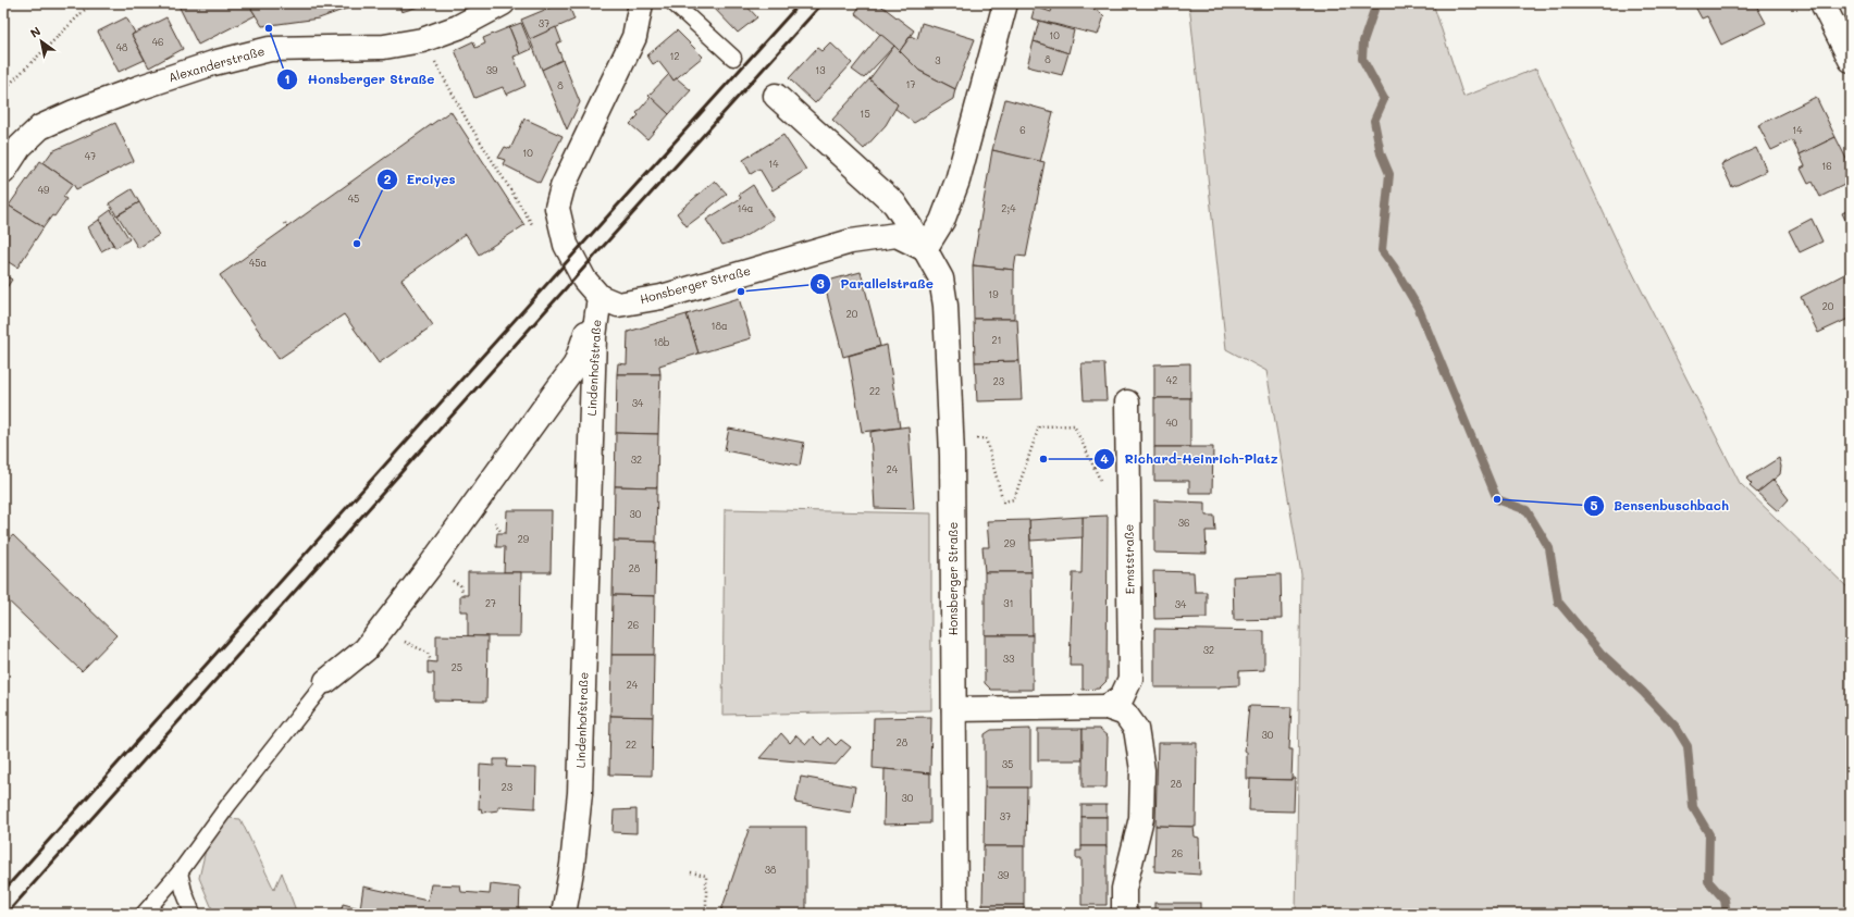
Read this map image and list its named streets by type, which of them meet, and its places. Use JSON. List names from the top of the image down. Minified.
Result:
{"streets":{"street":["Alexanderstraße","Honsberger Straße","Lindenhofstraße","Ernststraße"]},"crossings":[["Honsberger Straße","Lindenhofstraße"]],"places":["Honsberger Straße","Erciyes","Parallelstraße","Richard-Heinrich-Platz","Bensenbuschbach"],"house_numbers":["37","10","46","48","12","8","3","39","13","17","8","15","6","14","10","47","14","16","49","45","14a","2;4","45a","19","20","20","18a","21","18b","42","23","22","34","40","32","24","30","36","29","29","28","27","31","34","26","32","33","25","24","30","28","22","35","28","23","30","37","26","38","39"],"north":"top left"}
